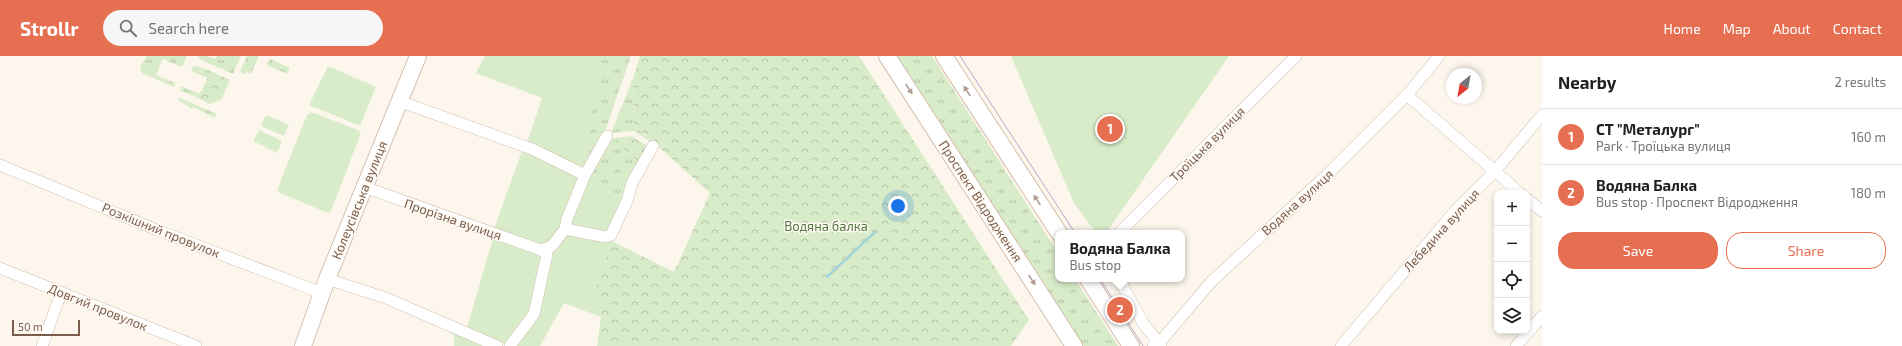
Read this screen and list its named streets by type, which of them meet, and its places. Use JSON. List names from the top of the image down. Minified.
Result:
{"streets":{"main road":["Колеусівська вулиця","Проспект Відродження"],"street":["Троїцька вулиця","Водяна вулиця","Прорізна вулиця","Розкішний провулок","Лебедина вулиця","Довгий провулок"]},"crossings":[["Колеусівська вулиця","Прорізна вулиця"],["Колеусівська вулиця","Розкішний провулок"]],"parks":["Водяна балка"],"scale_bar":"50 m","north":"bottom left","page":{"header":"Strollr","search":"Search here","nav":["Home","Map","About","Contact"],"heading":["Nearby","2 results"],"list":[{"mark":"1","name":"СТ \"Металург\"","note":"Park · Троїцька вулиця","value":"160 m"},{"mark":"2","name":"Водяна Балка","note":"Bus stop · Проспект Відродження","value":"180 m"}],"pins":["1","2"],"map_buttons":["+","−"],"buttons":["Save","Share"],"popup":["Водяна Балка","Bus stop"],"scale":"50 m"}}
